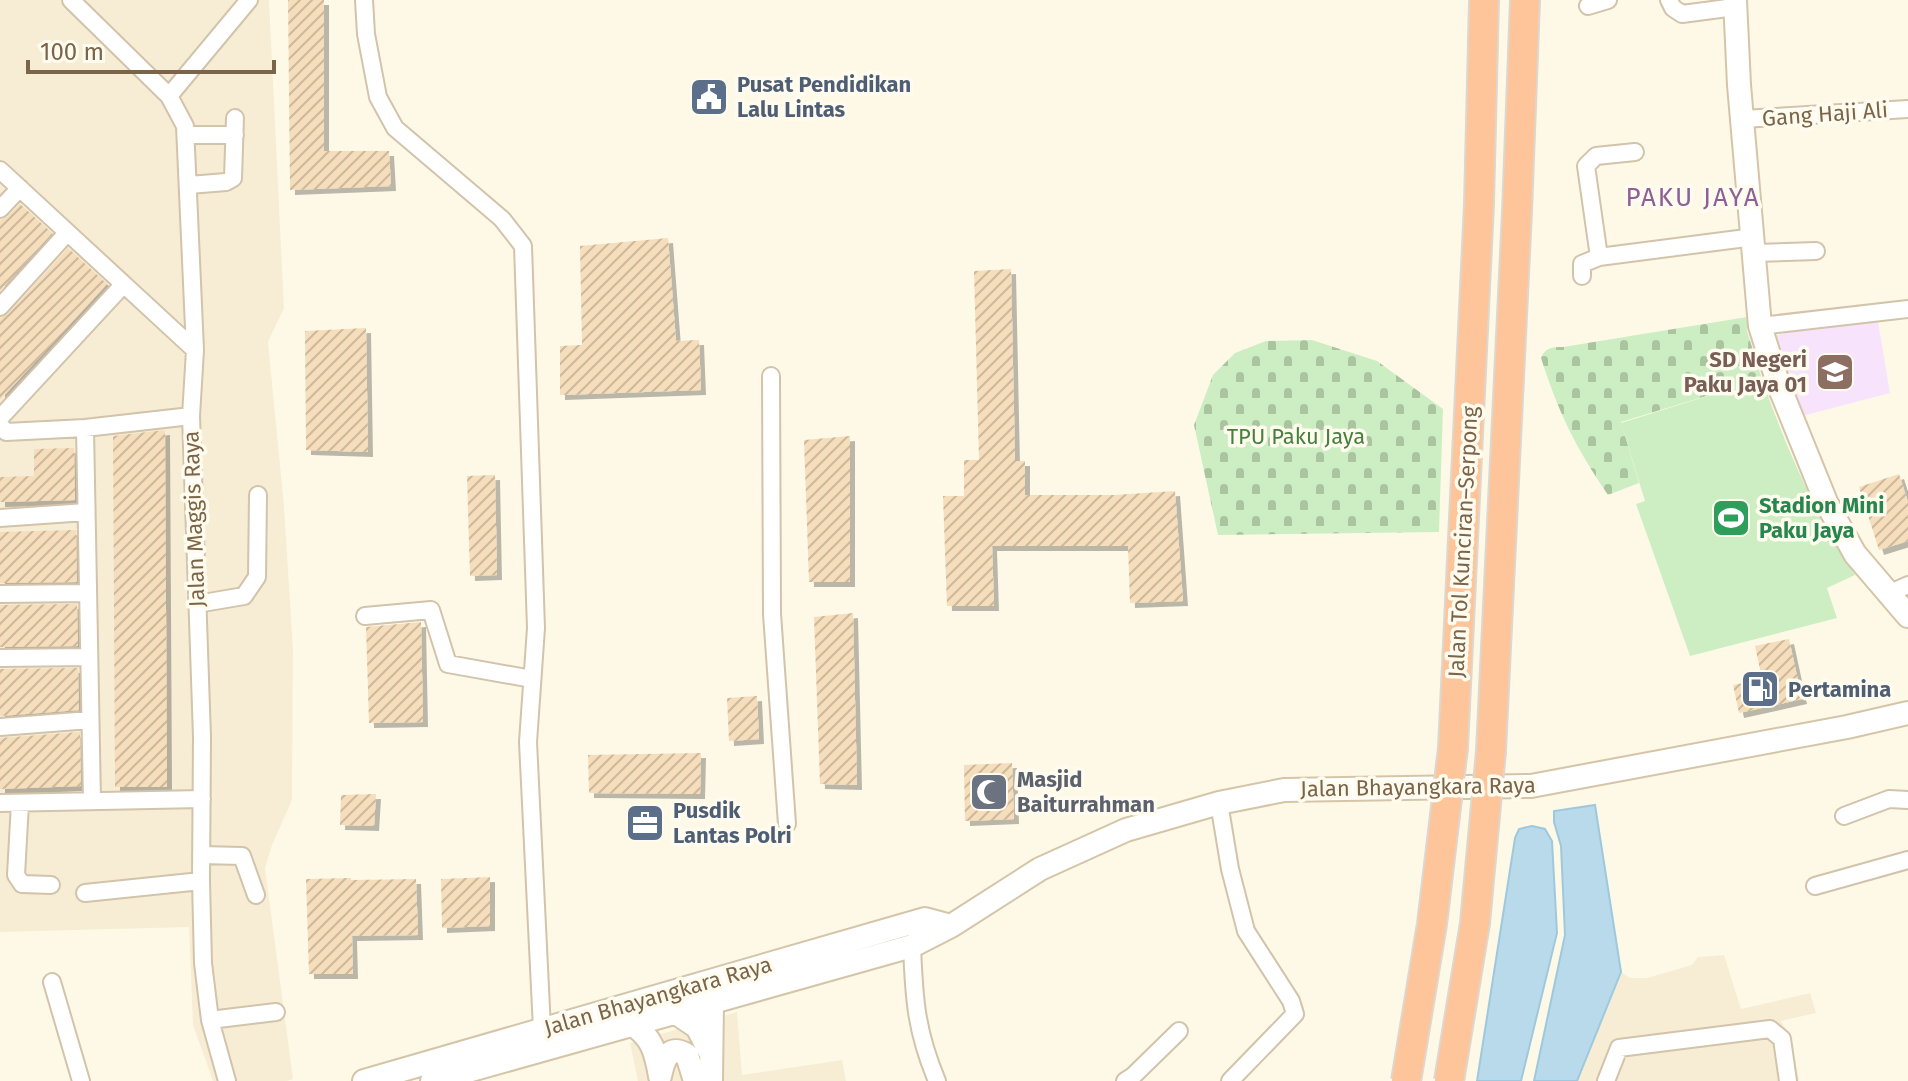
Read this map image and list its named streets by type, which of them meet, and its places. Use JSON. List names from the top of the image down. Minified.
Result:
{"streets":{"highway":["Jalan Tol Kunciran–Serpong"],"main road":["Jalan Bhayangkara Raya"],"street":["Gang Haji Ali","Jalan Maggis Raya"]},"districts":["PAKU JAYA"],"parks":["TPU Paku Jaya"],"places":{"public building":["Pusat Pendidikan Lalu Lintas"],"school or university":["SD Negeri Paku Jaya 01"],"sports":["Stadion Mini Paku Jaya"],"fuel station":["Pertamina"],"mosque":["Masjid Baiturrahman"],"office":["Pusdik Lantas Polri"]},"scale_bar":"100 m"}
